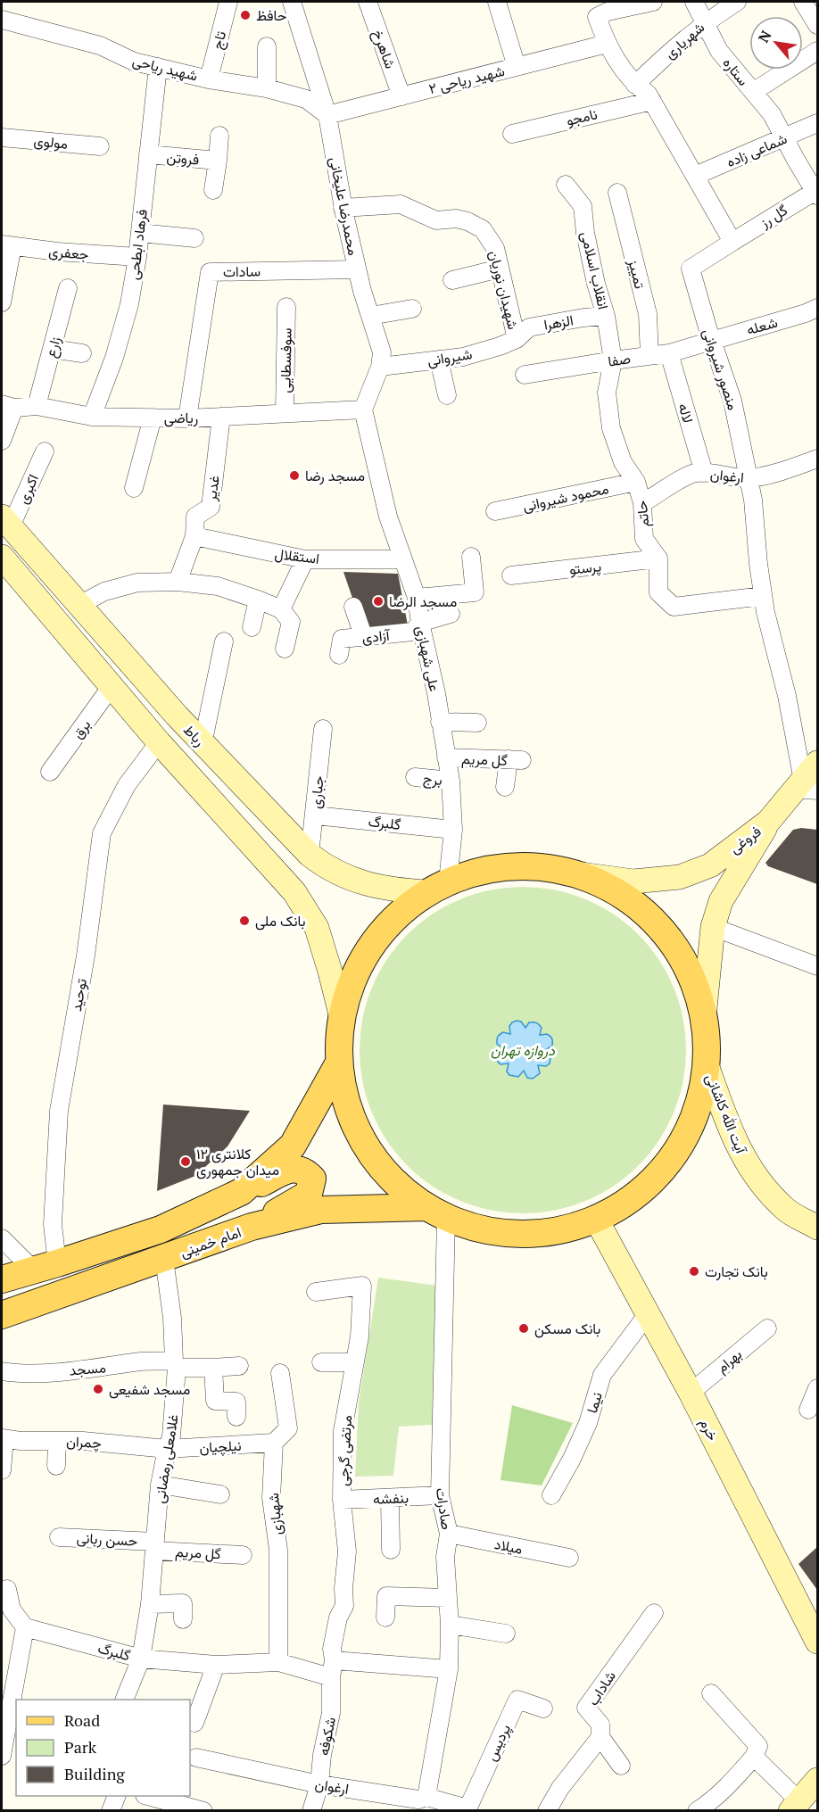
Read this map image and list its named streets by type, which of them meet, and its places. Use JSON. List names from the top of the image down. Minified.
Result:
{"streets":{"main road":["رباط","فروغی","آیت الله کاشانی","امام خمینی","خرم"],"street":["تاج","شهریاری","شاهرخ","شهید ریاحی","ستاره","شهید ریاحی ۲","نامجو","مولوی","شماعی زاده","فروتن","محمدرضا علیخانی","گل رز","فرهاد ابطحی","جعفری","انقلاب اسلامی","سادات","تمییز","شهیدان نوریان","الزهرا","شعله","زارع","شیروانی","صفا","سوفسطایی","منصور شیروانی","لاله","ریاضی","ارغوان","غدیر","اکبری","محمود شیروانی","حاتم","استقلال","پرستو","آزادی","علی شهبازی","برق","گل مریم","برج","جباری","گلبرگ","توحید","بهرام","مسجد","نیما","چمران","نیلچیان","مرتضی گرجی","غلامعلی رمضانی","بنفشه","صادرات","شهبازی","حسن ربانی","میلاد","شاداب","شکوفه","پردیس"]},"crossings":[["تاج","شهید ریاحی"],["شهریاری","ستاره"],["شاهرخ","شهید ریاحی ۲"],["شهید ریاحی","شهید ریاحی ۲"],["شهید ریاحی","محمدرضا علیخانی"],["شهید ریاحی","فرهاد ابطحی"],["ستاره","شماعی زاده"],["ستاره","گل رز"],["شهید ریاحی ۲","محمدرضا علیخانی"],["فروتن","فرهاد ابطحی"],["محمدرضا علیخانی","سادات"],["محمدرضا علیخانی","شهیدان نوریان"],["محمدرضا علیخانی","شیروانی"],["محمدرضا علیخانی","ریاضی"],["محمدرضا علیخانی","علی شهبازی"],["گل رز","منصور شیروانی"],["فرهاد ابطحی","جعفری"],["فرهاد ابطحی","ریاضی"],["انقلاب اسلامی","الزهرا"],["انقلاب اسلامی","صفا"],["انقلاب اسلامی","حاتم"],["سادات","ریاضی"],["تمییز","صفا"],["شهیدان نوریان","الزهرا"],["شهیدان نوریان","شیروانی"],["الزهرا","شیروانی"],["شعله","صفا"],["شعله","منصور شیروانی"],["زارع","ریاضی"],["صفا","منصور شیروانی"],["صفا","لاله"],["صفا","حاتم"],["سوفسطایی","ریاضی"],["منصور شیروانی","ارغوان"],["لاله","ارغوان"],["ریاضی","غدیر"],["ریاضی","علی شهبازی"],["ارغوان","حاتم"],["ارغوان","صادرات"],["ارغوان","شکوفه"],["ارغوان","پردیس"],["غدیر","استقلال"],["اکبری","رباط"],["محمود شیروانی","حاتم"],["حاتم","پرستو"],["استقلال","علی شهبازی"],["آزادی","علی شهبازی"],["علی شهبازی","رباط"],["علی شهبازی","گل مریم"],["علی شهبازی","برج"],["علی شهبازی","گلبرگ"],["رباط","جباری"],["گل مریم","غلامعلی رمضانی"],["گل مریم","حسن ربانی"],["جباری","گلبرگ"],["گلبرگ","مرتضی گرجی"],["گلبرگ","غلامعلی رمضانی"],["گلبرگ","صادرات"],["گلبرگ","شهبازی"],["گلبرگ","شکوفه"],["توحید","امام خمینی"],["امام خمینی","غلامعلی رمضانی"],["امام خمینی","صادرات"],["بهرام","خرم"],["مسجد","غلامعلی رمضانی"],["نیما","خرم"],["چمران","نیلچیان"],["چمران","غلامعلی رمضانی"],["نیلچیان","غلامعلی رمضانی"],["نیلچیان","شهبازی"],["مرتضی گرجی","بنفشه"],["مرتضی گرجی","شکوفه"],["غلامعلی رمضانی","حسن ربانی"],["بنفشه","صادرات"],["صادرات","میلاد"]],"parks":["دروازه تهران"],"places":["حافظ","مسجد رضا","مسجد الرضا","بانک ملی","کلانتری ۱۲ میدان جمهوری","بانک تجارت","بانک مسکن","مسجد شفیعی"],"legend":["Road","Park","Building"],"north":"top left"}
